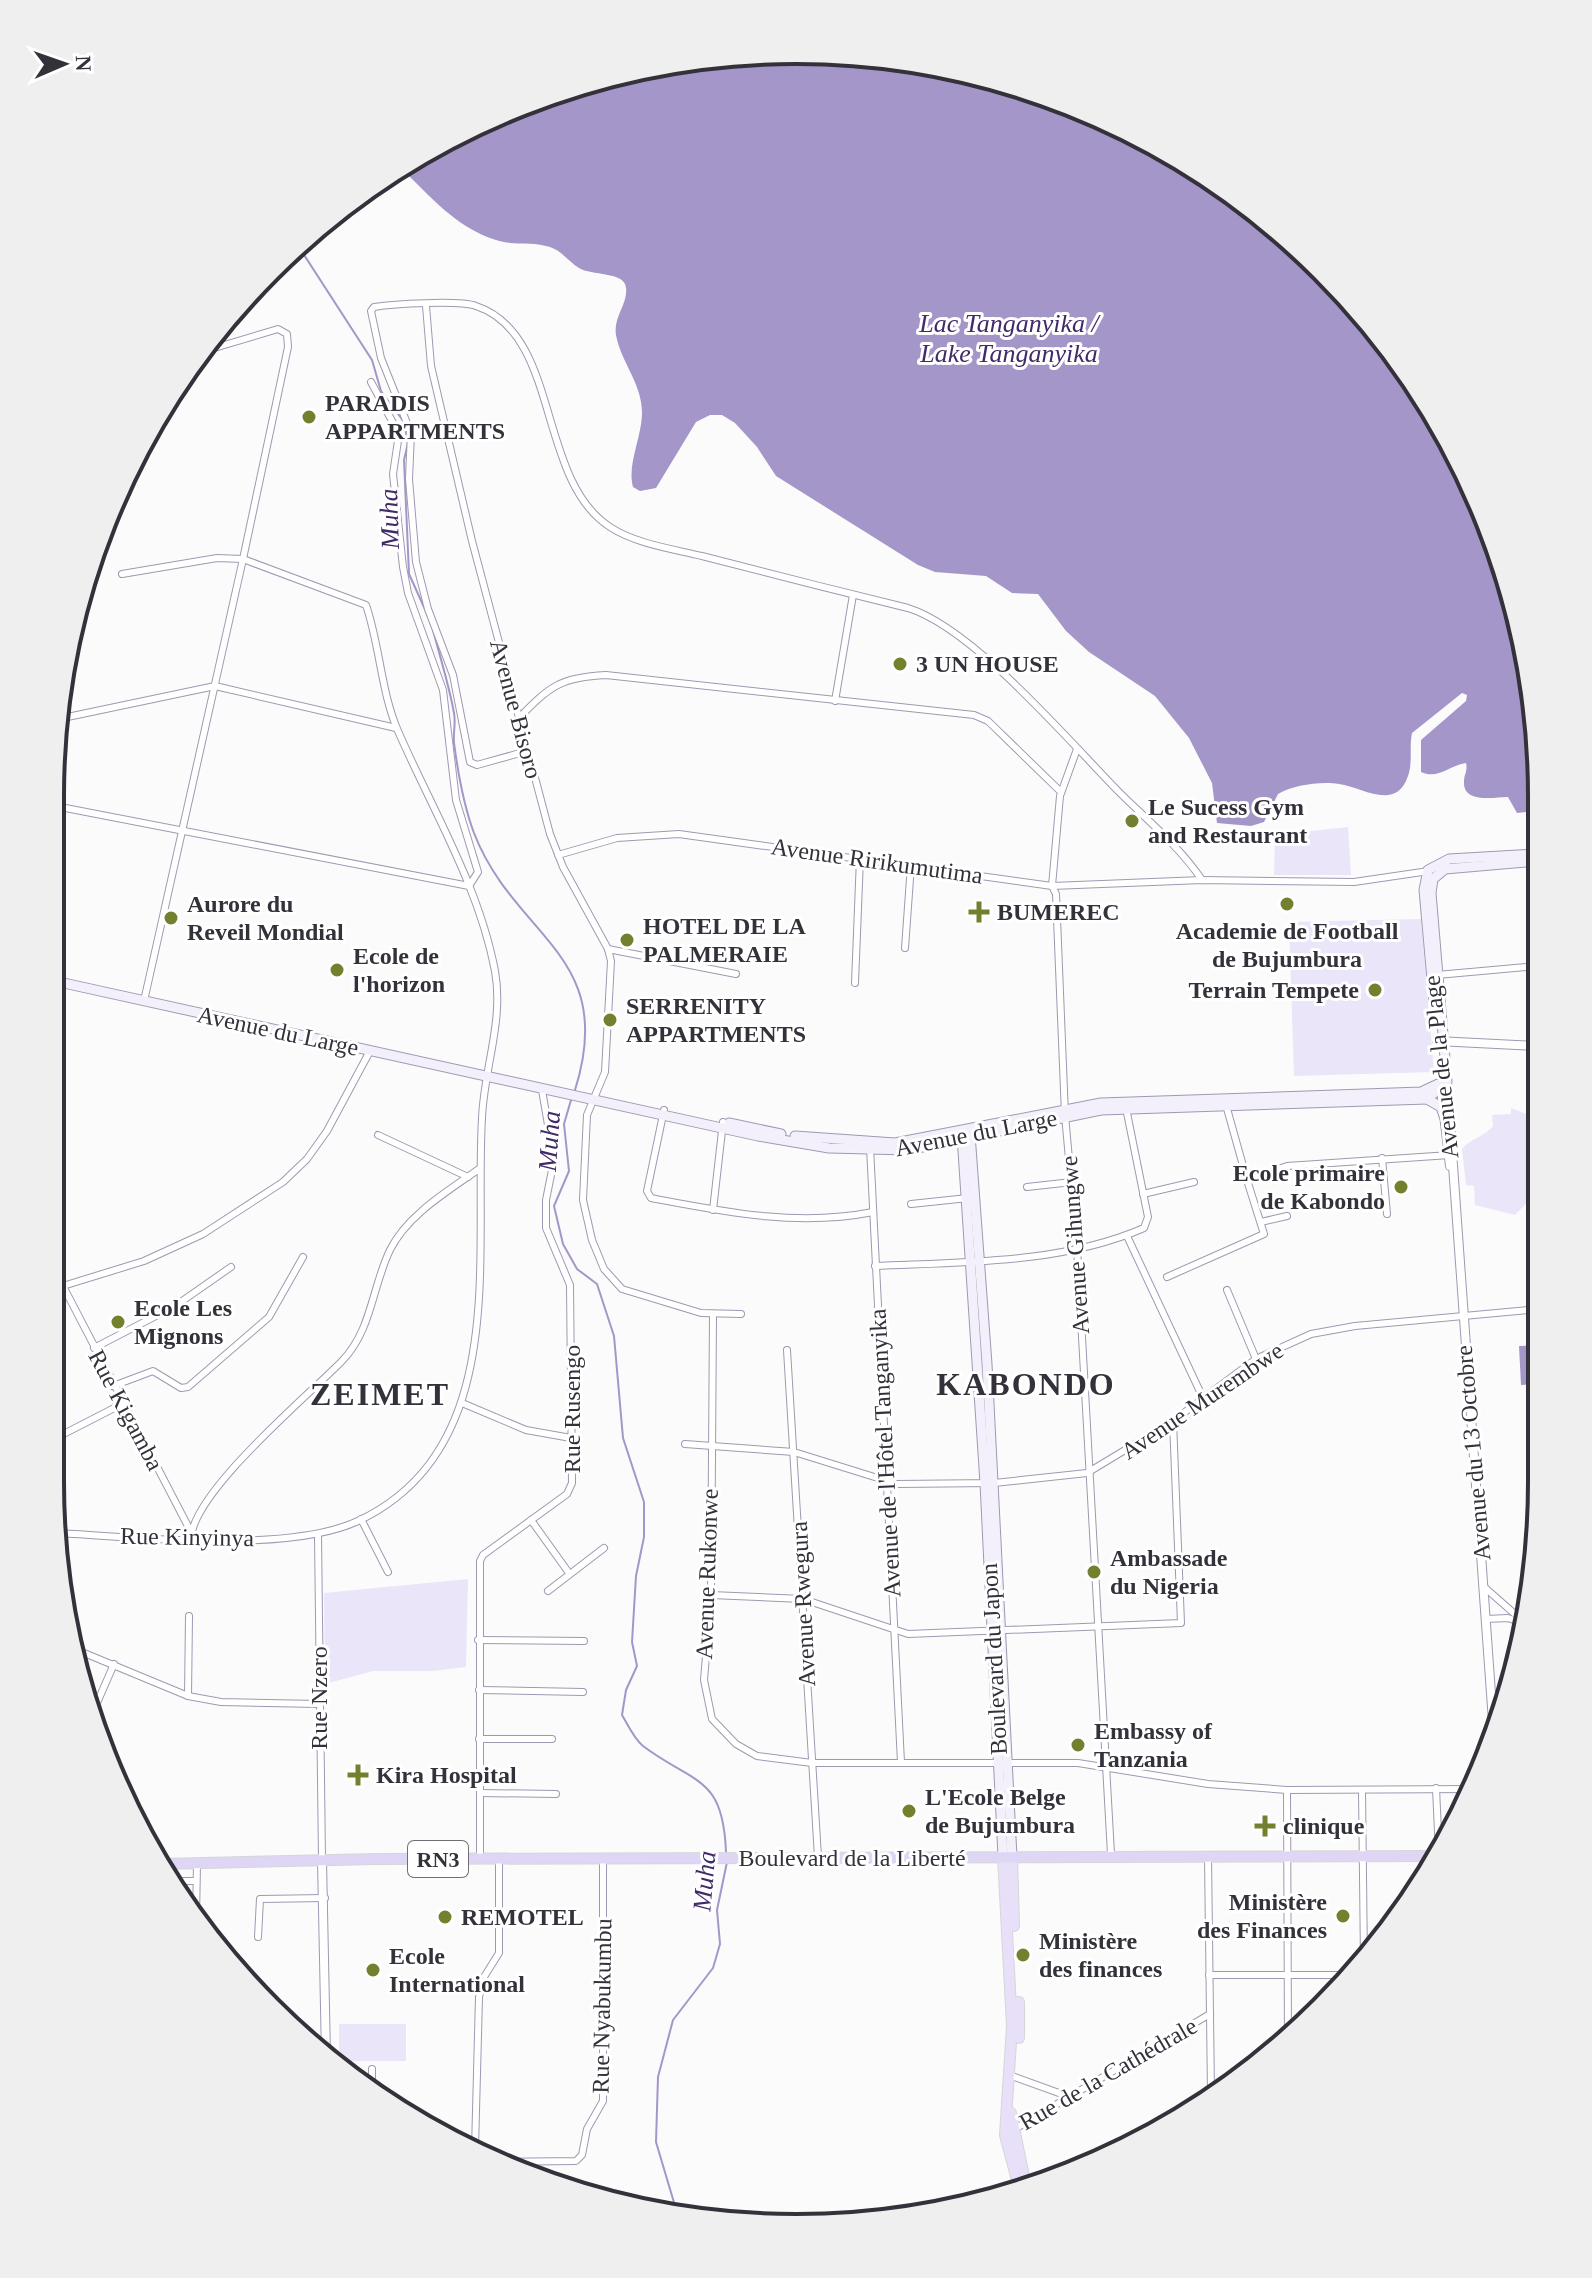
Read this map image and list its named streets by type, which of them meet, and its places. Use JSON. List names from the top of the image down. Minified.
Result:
{"streets":{"highway":["Boulevard de la Liberté","RN3"],"main road":["Avenue du Large","Avenue de la Plage","Boulevard du Japon"],"street":["Avenue Bisoro","Avenue Ririkumutima","Avenue Gihungwe","Avenue Murembwe","Rue Rusengo","Rue Kigamba","Avenue de l'Hôtel Tanganyika","Avenue du 13 Octobre","Rue Kinyinya","Avenue Rukonwe","Avenue Rwegura","Rue Nzero","Rue Nyabukumbu","Rue de la Cathédrale"]},"crossings":[["Avenue Bisoro","Avenue Ririkumutima"],["Avenue Bisoro","Avenue du Large"],["Avenue Bisoro","Avenue Rukonwe"],["Avenue Ririkumutima","Avenue de la Plage"],["Avenue Ririkumutima","Avenue Gihungwe"],["Avenue du Large","Avenue de la Plage"],["Avenue du Large","Avenue Gihungwe"],["Avenue du Large","Rue Rusengo"],["Avenue du Large","Avenue de l'Hôtel Tanganyika"],["Avenue du Large","Rue Kinyinya"],["Avenue du Large","Boulevard du Japon"],["Avenue de la Plage","Avenue du 13 Octobre"],["Avenue Gihungwe","Avenue Murembwe"],["Avenue Gihungwe","Avenue Rukonwe"],["Avenue Gihungwe","Boulevard de la Liberté"],["Avenue Murembwe","Avenue du 13 Octobre"],["Rue Rusengo","Boulevard de la Liberté"],["Rue Kigamba","Rue Kinyinya"],["Avenue de l'Hôtel Tanganyika","Avenue Rukonwe"],["Rue Kinyinya","Rue Nzero"],["Avenue Rukonwe","Avenue Rwegura"],["Avenue Rukonwe","Boulevard du Japon"],["Avenue Rwegura","Boulevard de la Liberté"],["Boulevard du Japon","Boulevard de la Liberté"],["Boulevard du Japon","Rue de la Cathédrale"],["Rue Nzero","Boulevard de la Liberté"],["Boulevard de la Liberté","RN3"],["Boulevard de la Liberté","Rue Nyabukumbu"]],"districts":["KABONDO","ZEIMET"],"water":["Lac Tanganyika / Lake Tanganyika","Muha"],"places":{"other":["PARADIS APPARTMENTS","3 UN HOUSE","Le Sucess Gym and Restaurant","Academie de Football de Bujumbura","Aurore du Reveil Mondial","HOTEL DE LA PALMERAIE","Ecole de l'horizon","Terrain Tempete","SERRENITY APPARTMENTS","Ecole primaire de Kabondo","Ecole Les Mignons","Ambassade du Nigeria","Embassy of Tanzania","L'Ecole Belge de Bujumbura","Ministère des Finances","REMOTEL","Ministère des finances","Ecole International"],"health":["BUMEREC","Kira Hospital","clinique"]},"north":"right"}
